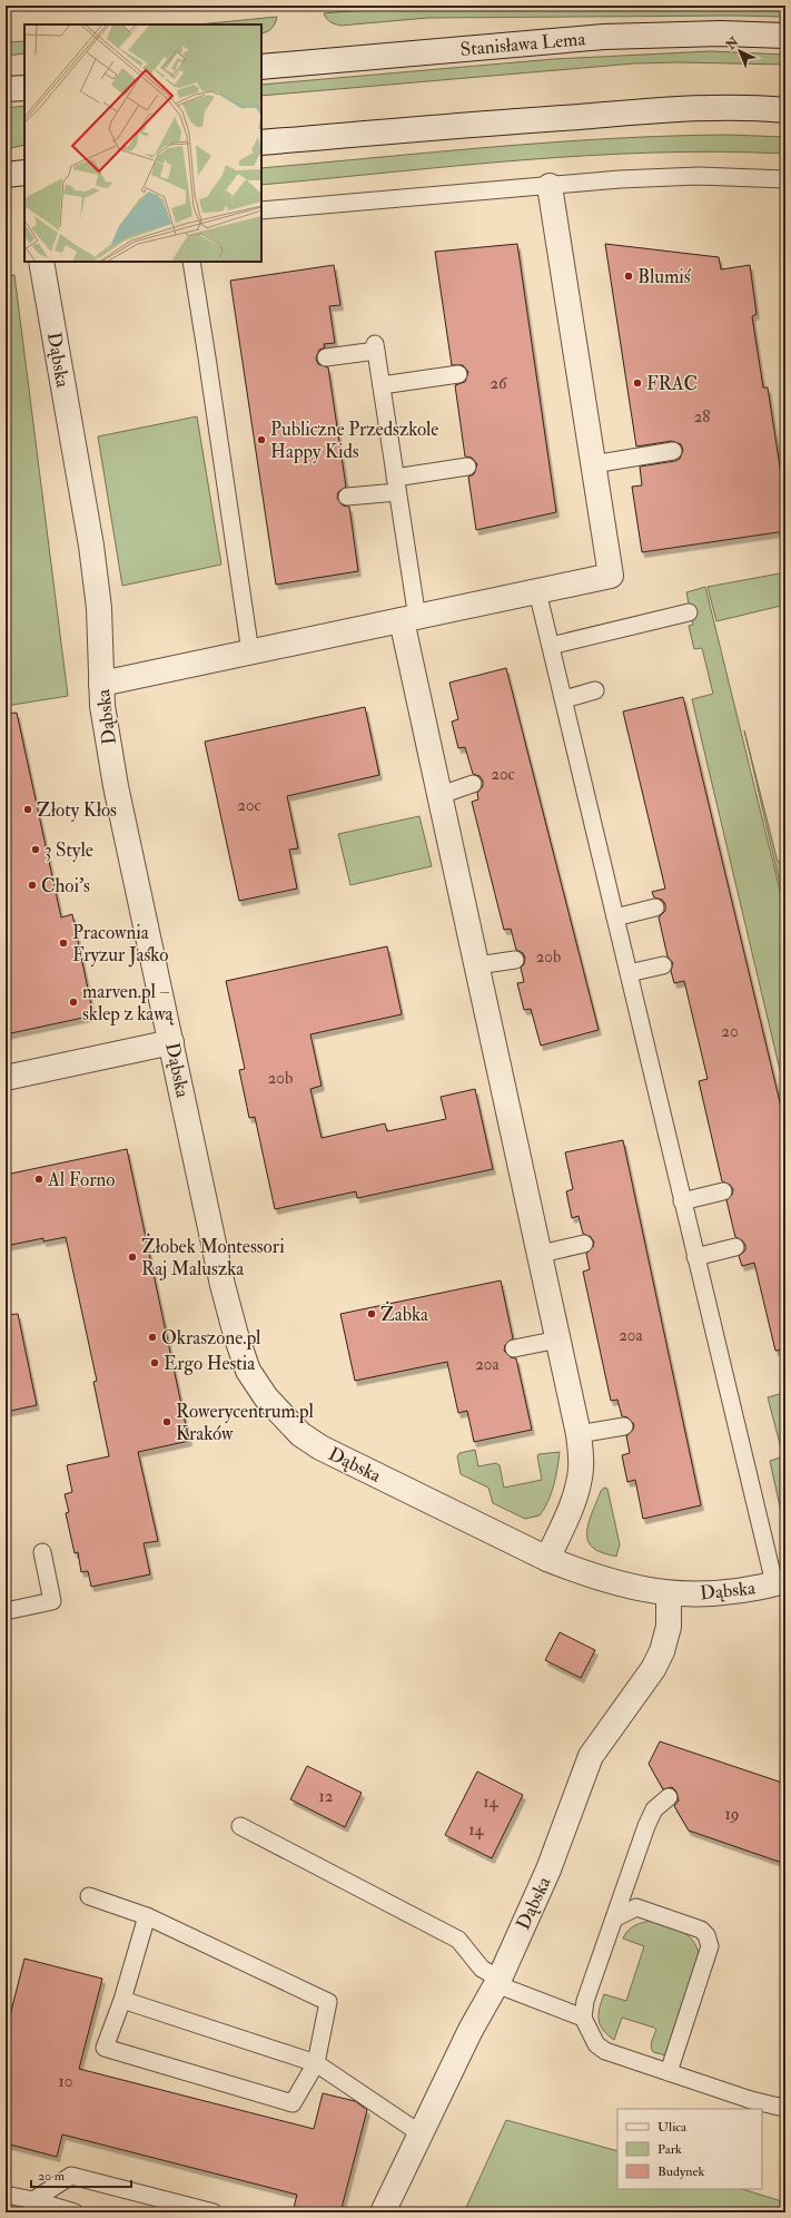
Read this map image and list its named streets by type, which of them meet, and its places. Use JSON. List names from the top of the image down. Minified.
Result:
{"streets":{"street":["Stanisława Lema","Dąbska"]},"places":["Blumiś","FRAC","Publiczne Przedszkole Happy Kids","Złoty Kłos","3 Style","Choi's","Pracownia Fryzur Jaśko","marven.pl – sklep z kawą","Al Forno","Żłobek Montessori Raj Maluszka","Żabka","Okraszone.pl","Ergo Hestia","Rowerycentrum.pl Kraków"],"house_numbers":["26","28","20c","20c","20b","20","20b","20a","20a","12","14","19","14","10"],"legend":["Ulica","Park","Budynek"],"scale_bar":"20 m","north":"top left"}
